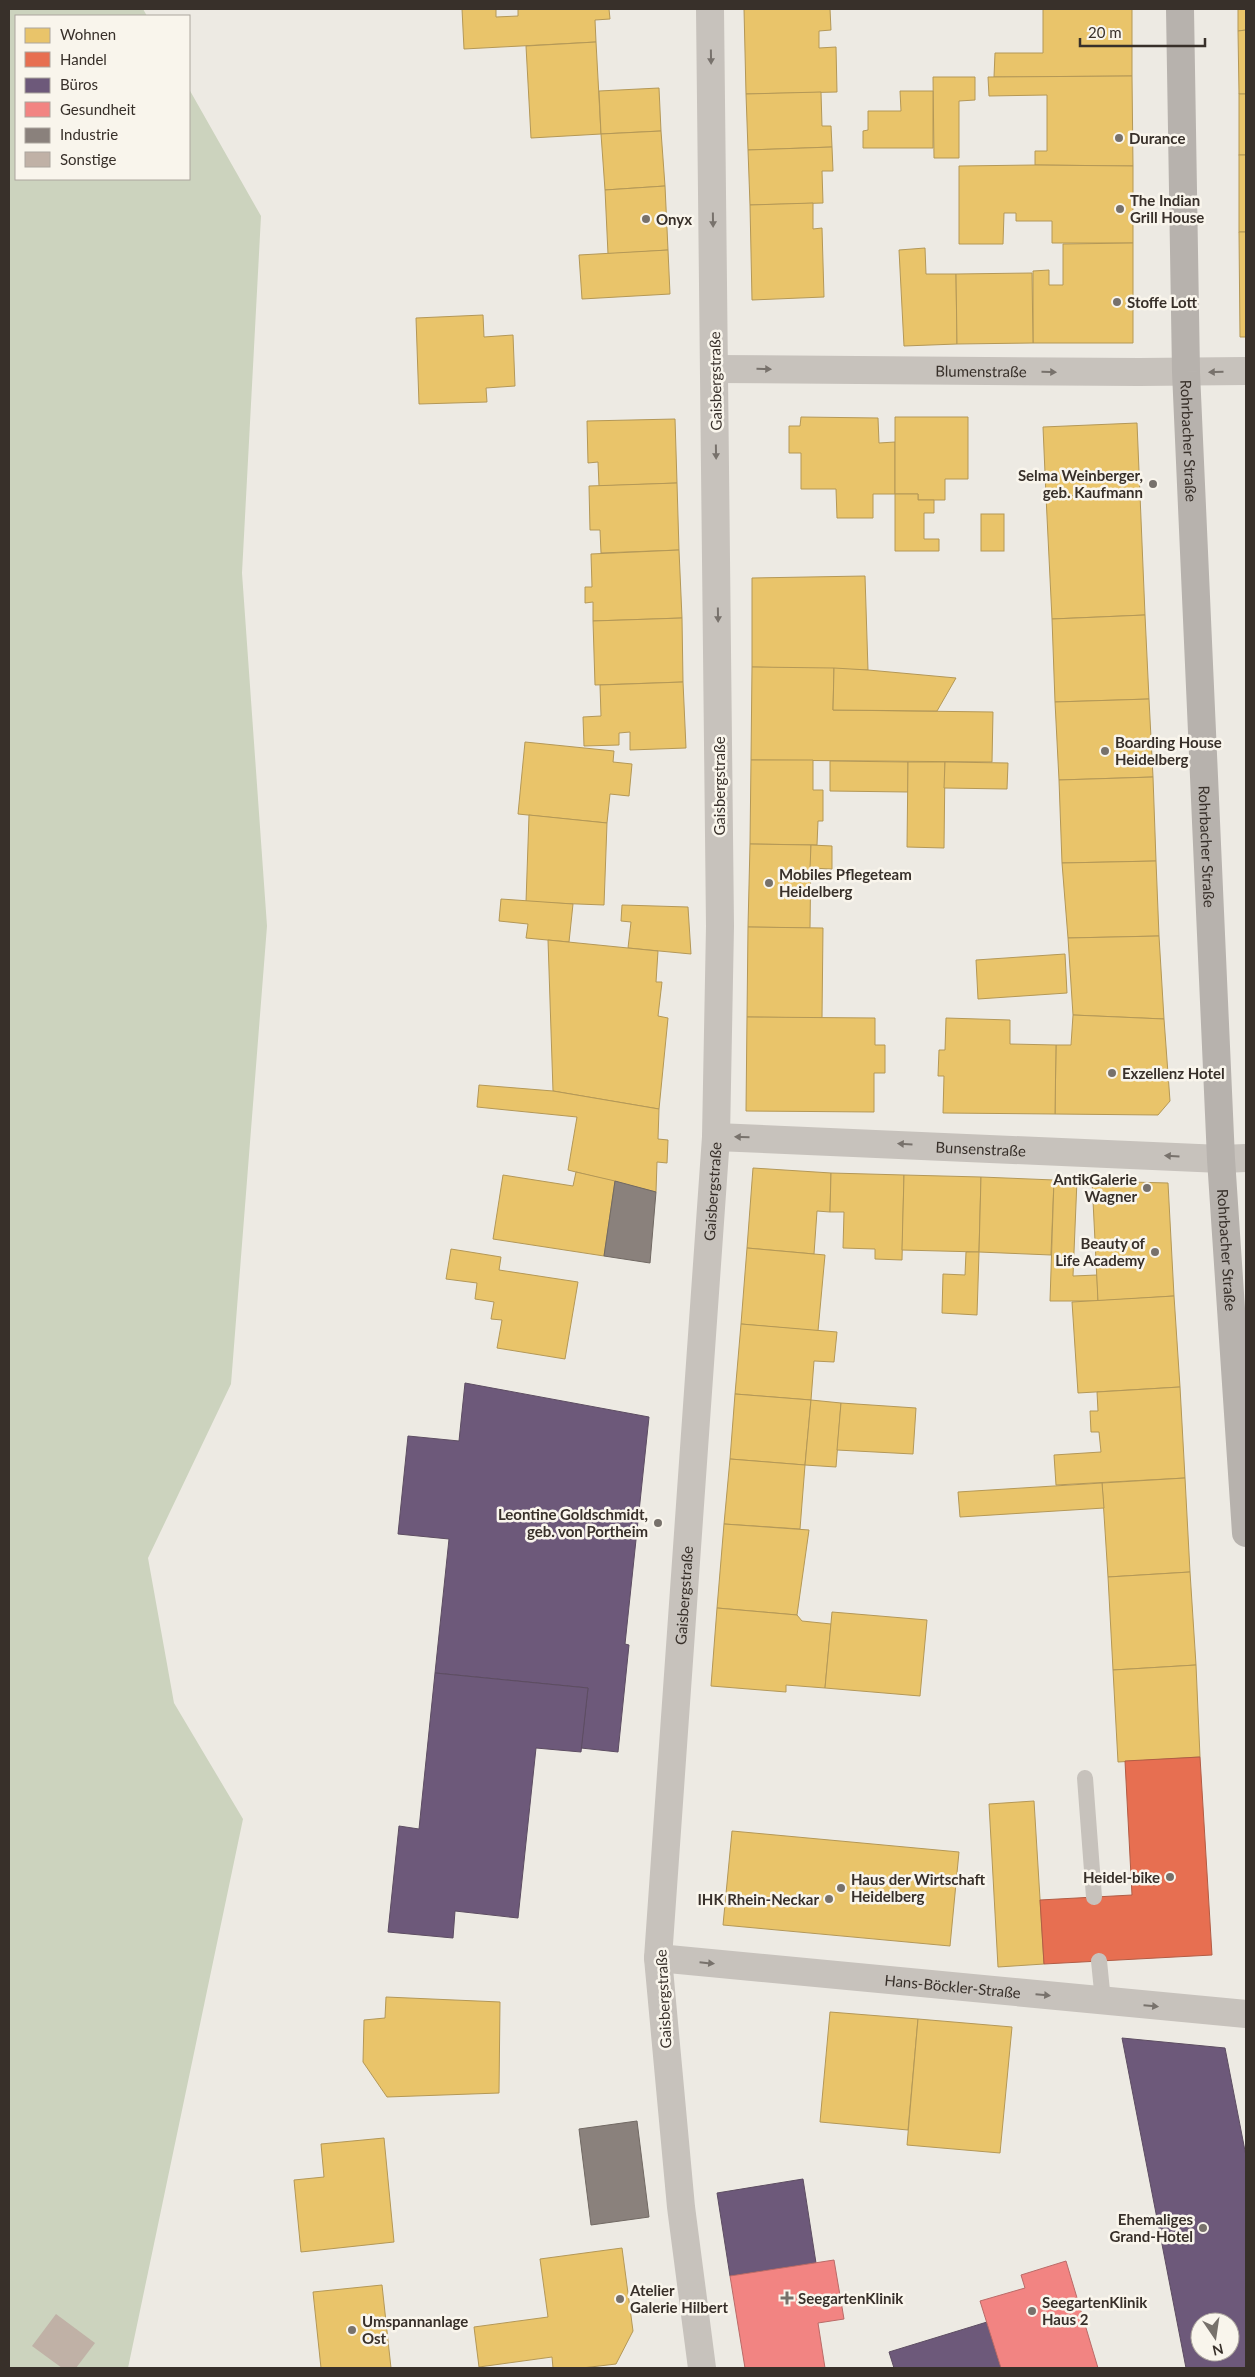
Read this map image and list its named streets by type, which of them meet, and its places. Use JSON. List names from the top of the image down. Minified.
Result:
{"streets":{"main road":["Rohrbacher Straße"],"street":["Blumenstraße","Gaisbergstraße","Bunsenstraße","Hans-Böckler-Straße"]},"crossings":[["Blumenstraße","Gaisbergstraße"],["Blumenstraße","Rohrbacher Straße"],["Gaisbergstraße","Bunsenstraße"],["Gaisbergstraße","Hans-Böckler-Straße"],["Rohrbacher Straße","Bunsenstraße"]],"one_way":["Gaisbergstraße","Bunsenstraße","Hans-Böckler-Straße"],"places":{"other":["Durance","The Indian Grill House","Onyx","Stoffe Lott","Selma Weinberger, geb. Kaufmann","Boarding House Heidelberg","Mobiles Pflegeteam Heidelberg","Exzellenz Hotel","AntikGalerie Wagner","Beauty of Life Academy","Leontine Goldschmidt, geb. von Portheim","Heidel-bike","Haus der Wirtschaft Heidelberg","IHK Rhein-Neckar","Ehemaliges Grand-Hotel","Atelier Galerie Hilbert","SeegartenKlinik Haus 2","Umspannanlage Ost"],"health":["SeegartenKlinik"]},"legend":["Wohnen","Handel","Büros","Gesundheit","Industrie","Sonstige"],"scale_bar":"20 m","north":"bottom"}
